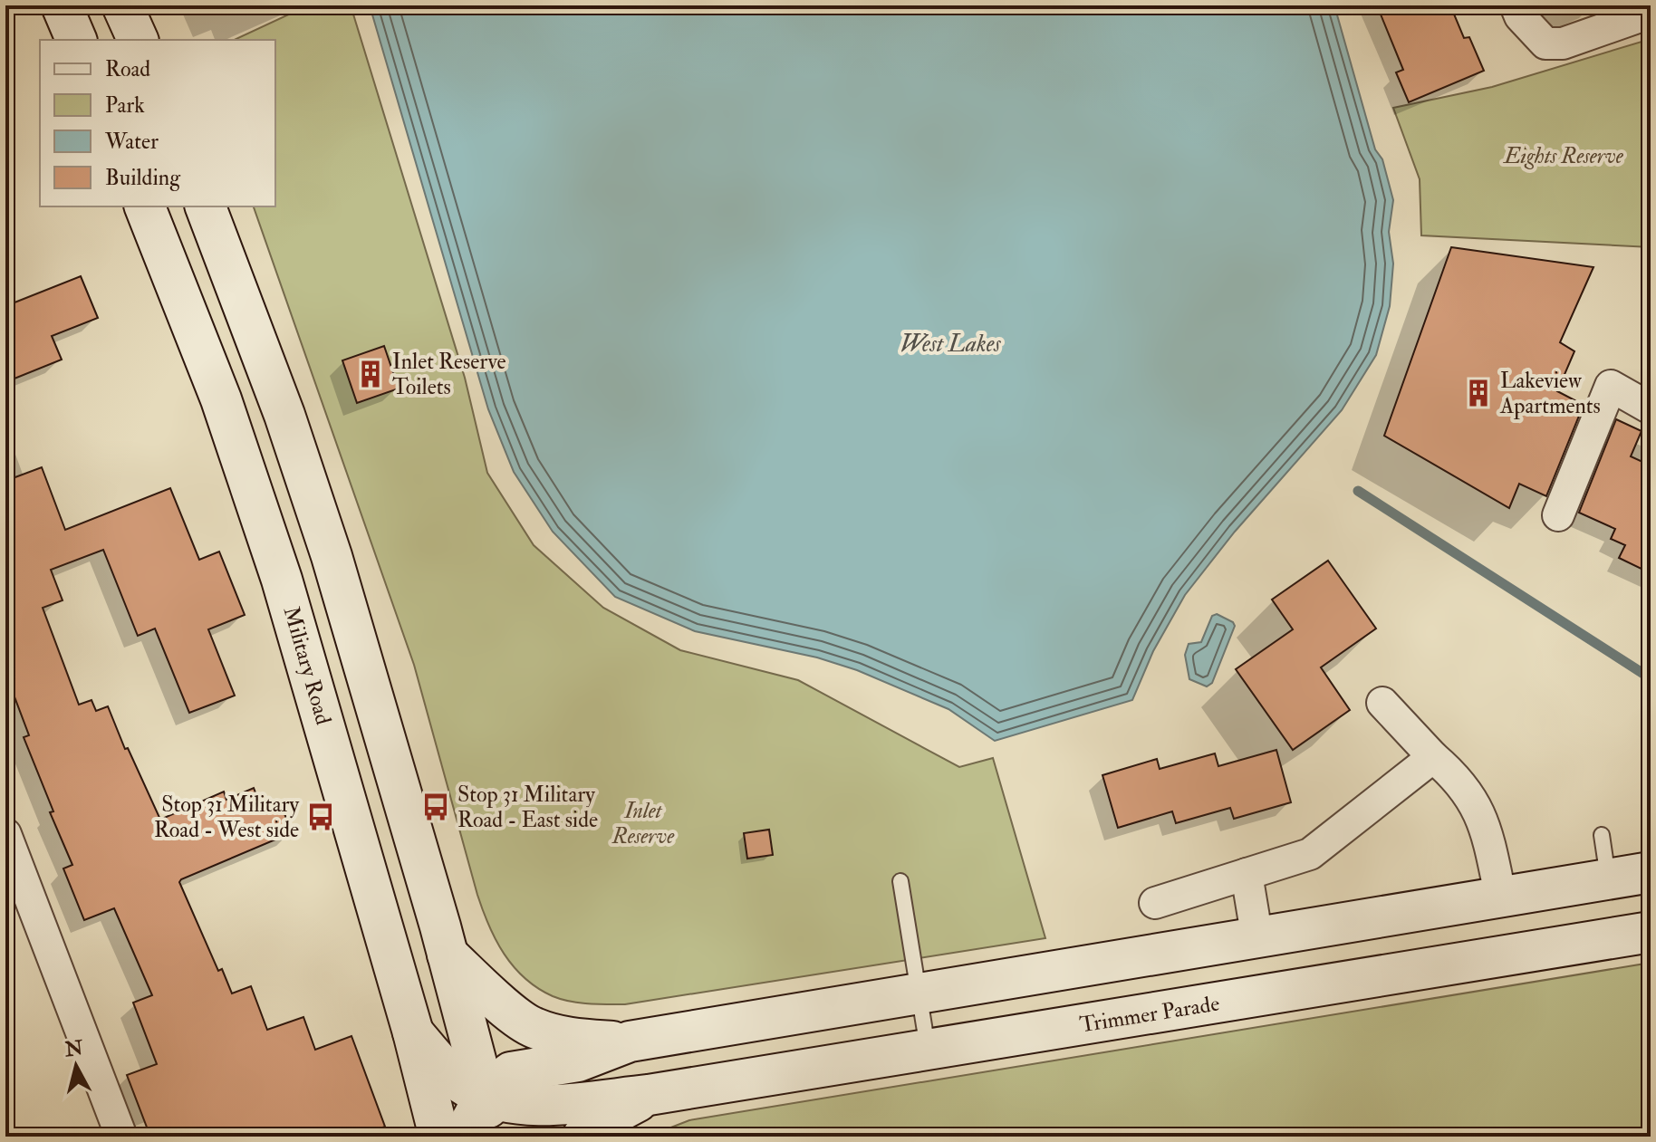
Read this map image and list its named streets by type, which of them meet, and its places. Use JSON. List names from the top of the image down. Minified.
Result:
{"streets":{"main road":["Military Road","Trimmer Parade"]},"crossings":[["Military Road","Trimmer Parade"]],"water":["West Lakes"],"parks":["Eights Reserve","Inlet Reserve"],"places":{"building":["Inlet Reserve Toilets","Lakeview Apartments"],"bus stop":["Stop 31 Military Road - East side","Stop 31 Military Road - West side"]},"legend":["Road","Park","Water","Building"],"north":"top"}
